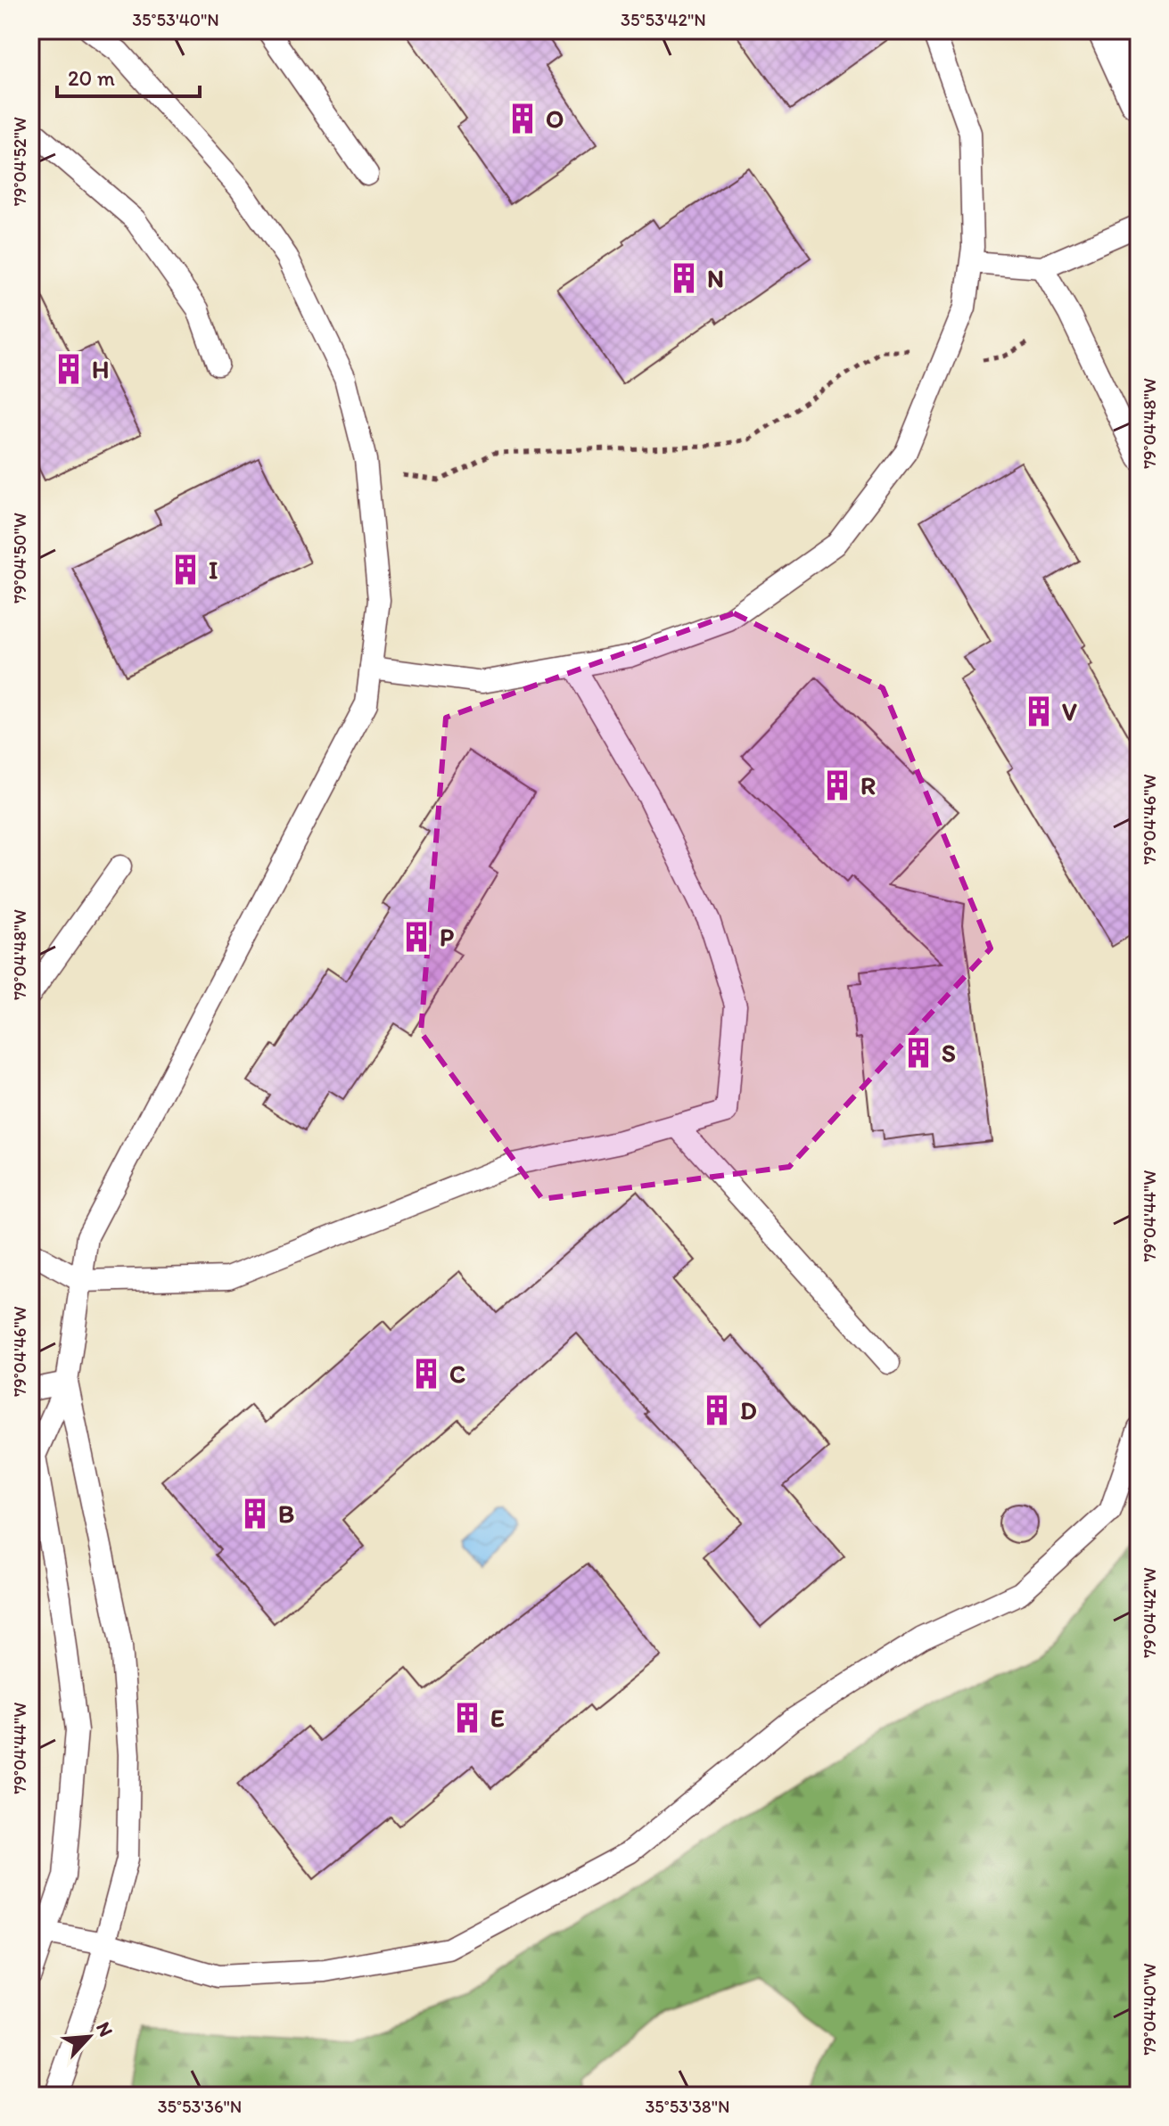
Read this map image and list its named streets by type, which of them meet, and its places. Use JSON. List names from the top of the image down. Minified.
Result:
{"places":{"building":["O","N","H","I","V","R","P","S","C","D","B","E"]},"scale_bar":"20 m","north":"top right","coordinates":["35°53'40\"N","35°53'42\"N","79°04'52\"W","79°04'48\"W","79°04'50\"W","79°04'46\"W","79°04'44\"W","79°04'42\"W","79°04'40\"W","35°53'36\"N","35°53'38\"N"]}
